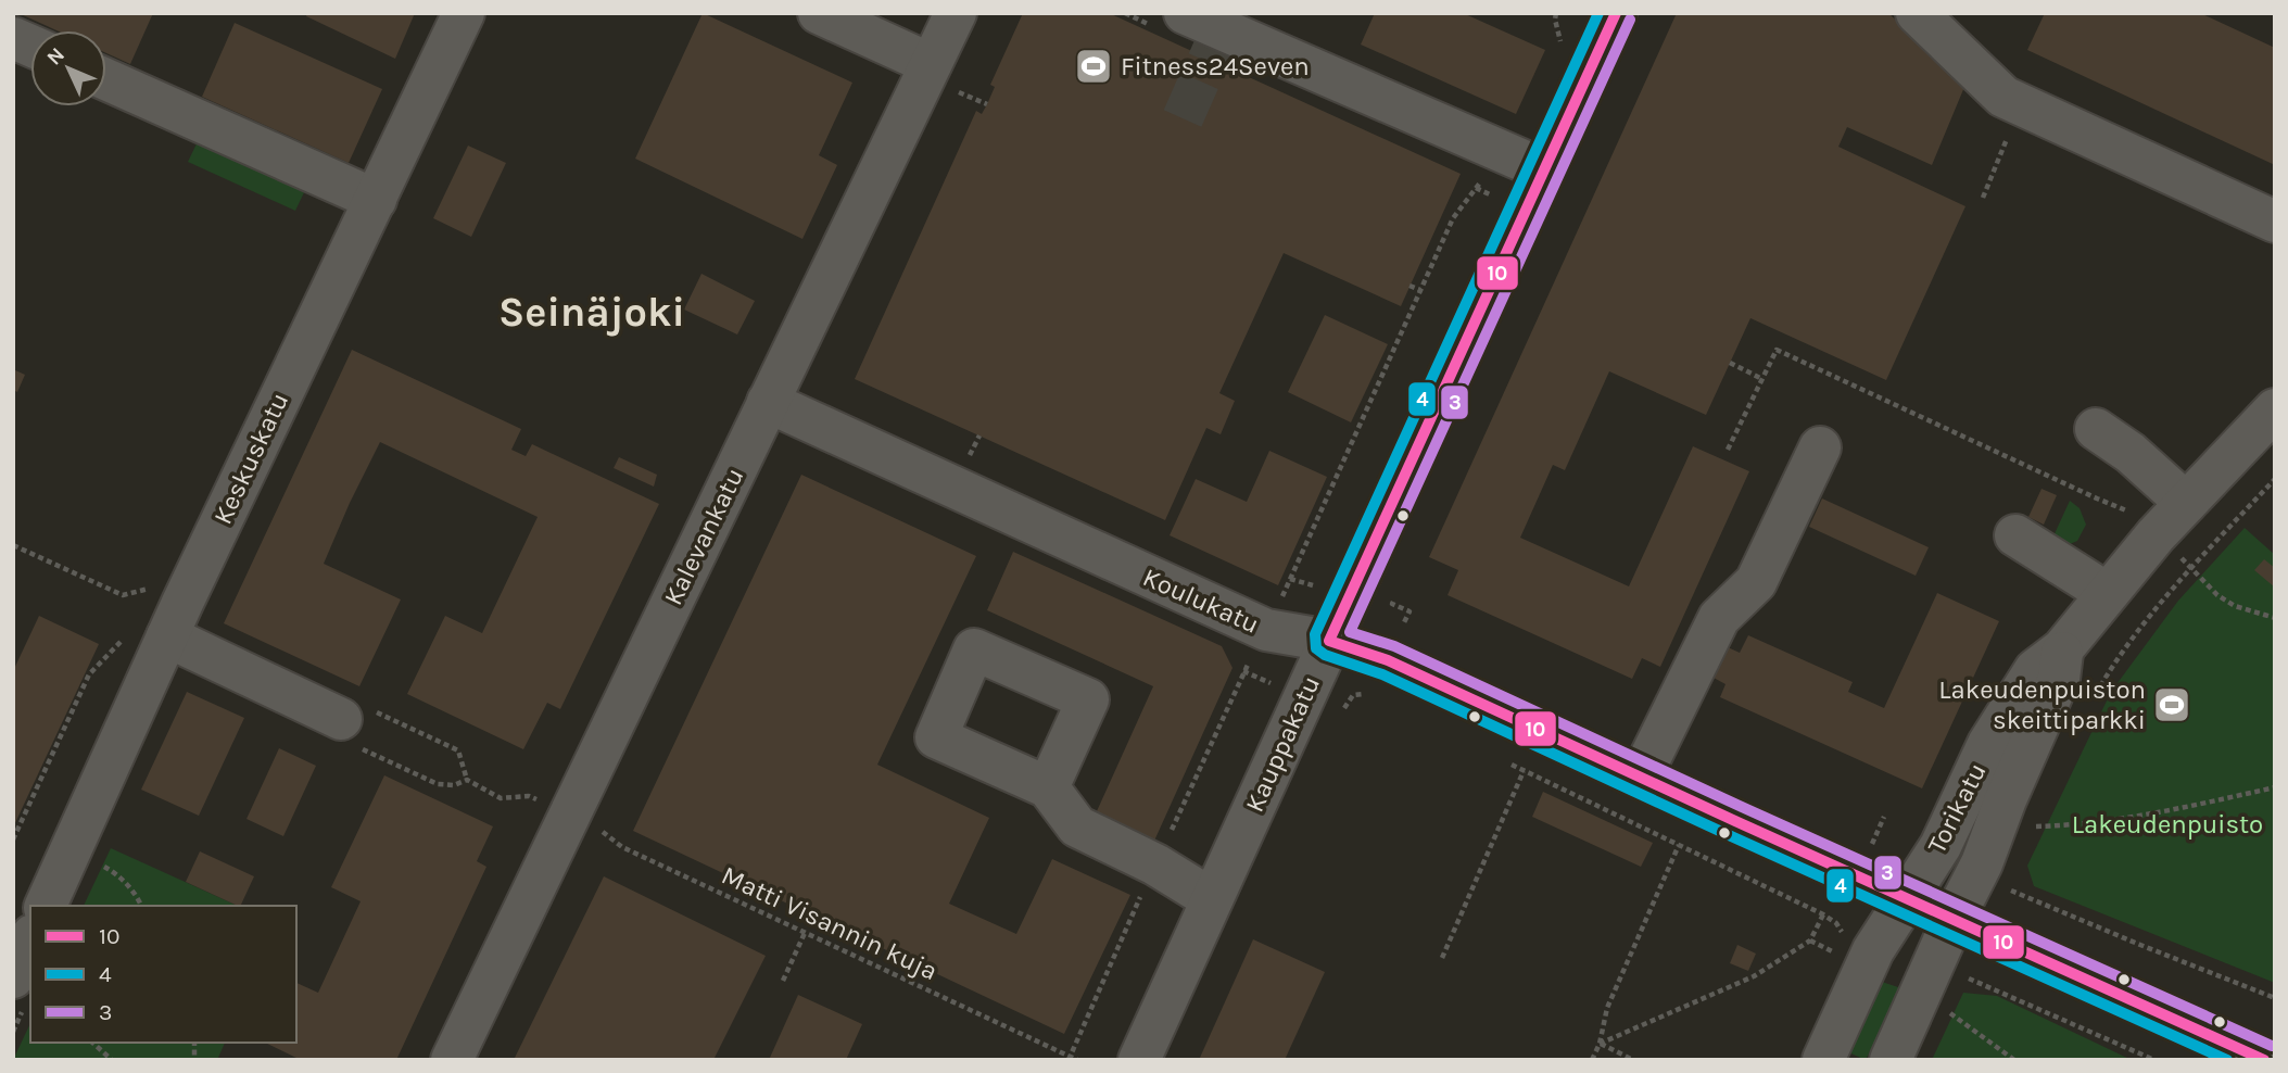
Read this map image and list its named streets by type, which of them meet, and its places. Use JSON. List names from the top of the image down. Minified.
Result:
{"streets":{"street":["Keskuskatu","Kalevankatu","Koulukatu","Kauppakatu","Torikatu"],"path":["Matti Visannin kuja"]},"crossings":[["Kalevankatu","Koulukatu"],["Kalevankatu","Matti Visannin kuja"],["Koulukatu","Kauppakatu"],["Koulukatu","Torikatu"]],"districts":["Seinäjoki"],"parks":["Lakeudenpuisto"],"places":{"sports":["Fitness24Seven","Lakeudenpuiston skeittiparkki"]},"lines":["transit line 10","transit line 4","transit line 3"],"legend":["10","4","3"],"north":"top left"}
